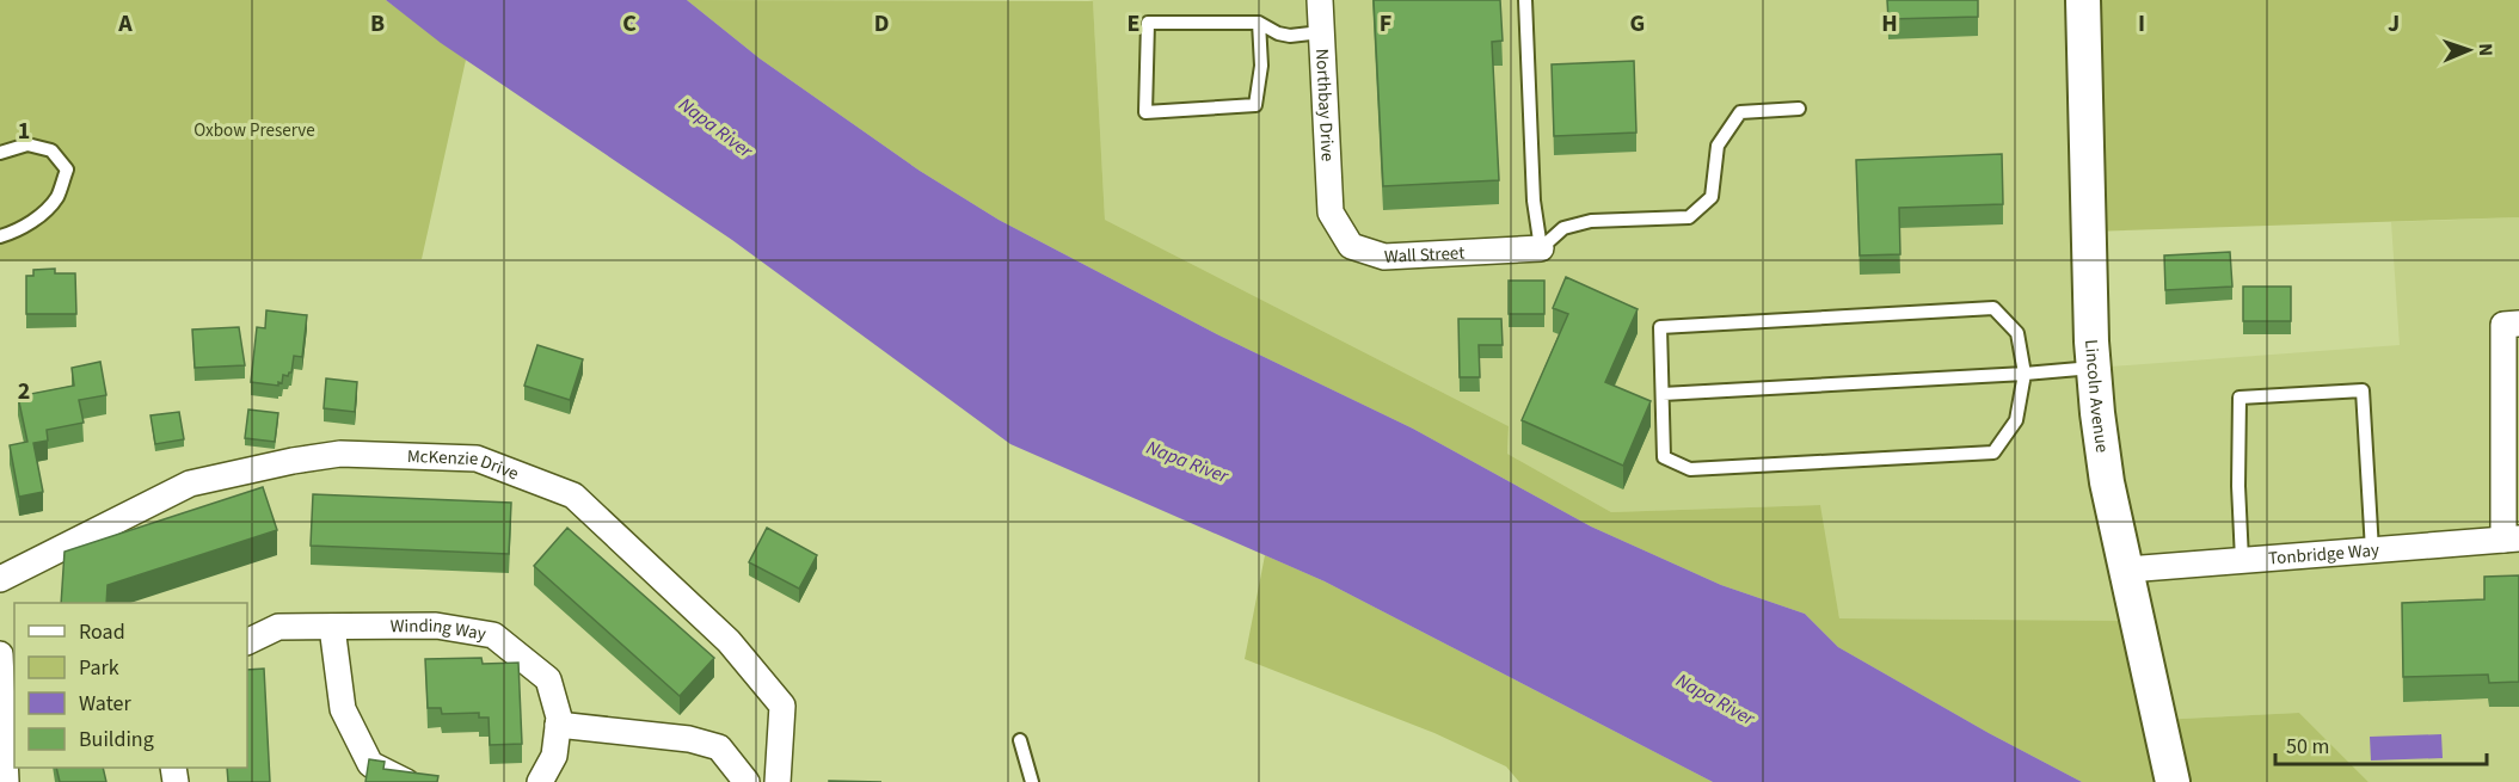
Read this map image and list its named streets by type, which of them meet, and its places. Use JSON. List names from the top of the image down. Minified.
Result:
{"streets":{"main road":["Lincoln Avenue"],"street":["Northbay Drive","Wall Street","McKenzie Drive","Tonbridge Way","Winding Way"]},"crossings":[["Northbay Drive","Wall Street"],["Lincoln Avenue","Tonbridge Way"]],"water":["Napa River"],"parks":["Oxbow Preserve"],"legend":["Road","Park","Water","Building"],"scale_bar":"50 m","north":"right","grid":{"columns":["A","B","C","D","E","F","G","H","I","J"],"rows":["1","2"]}}
